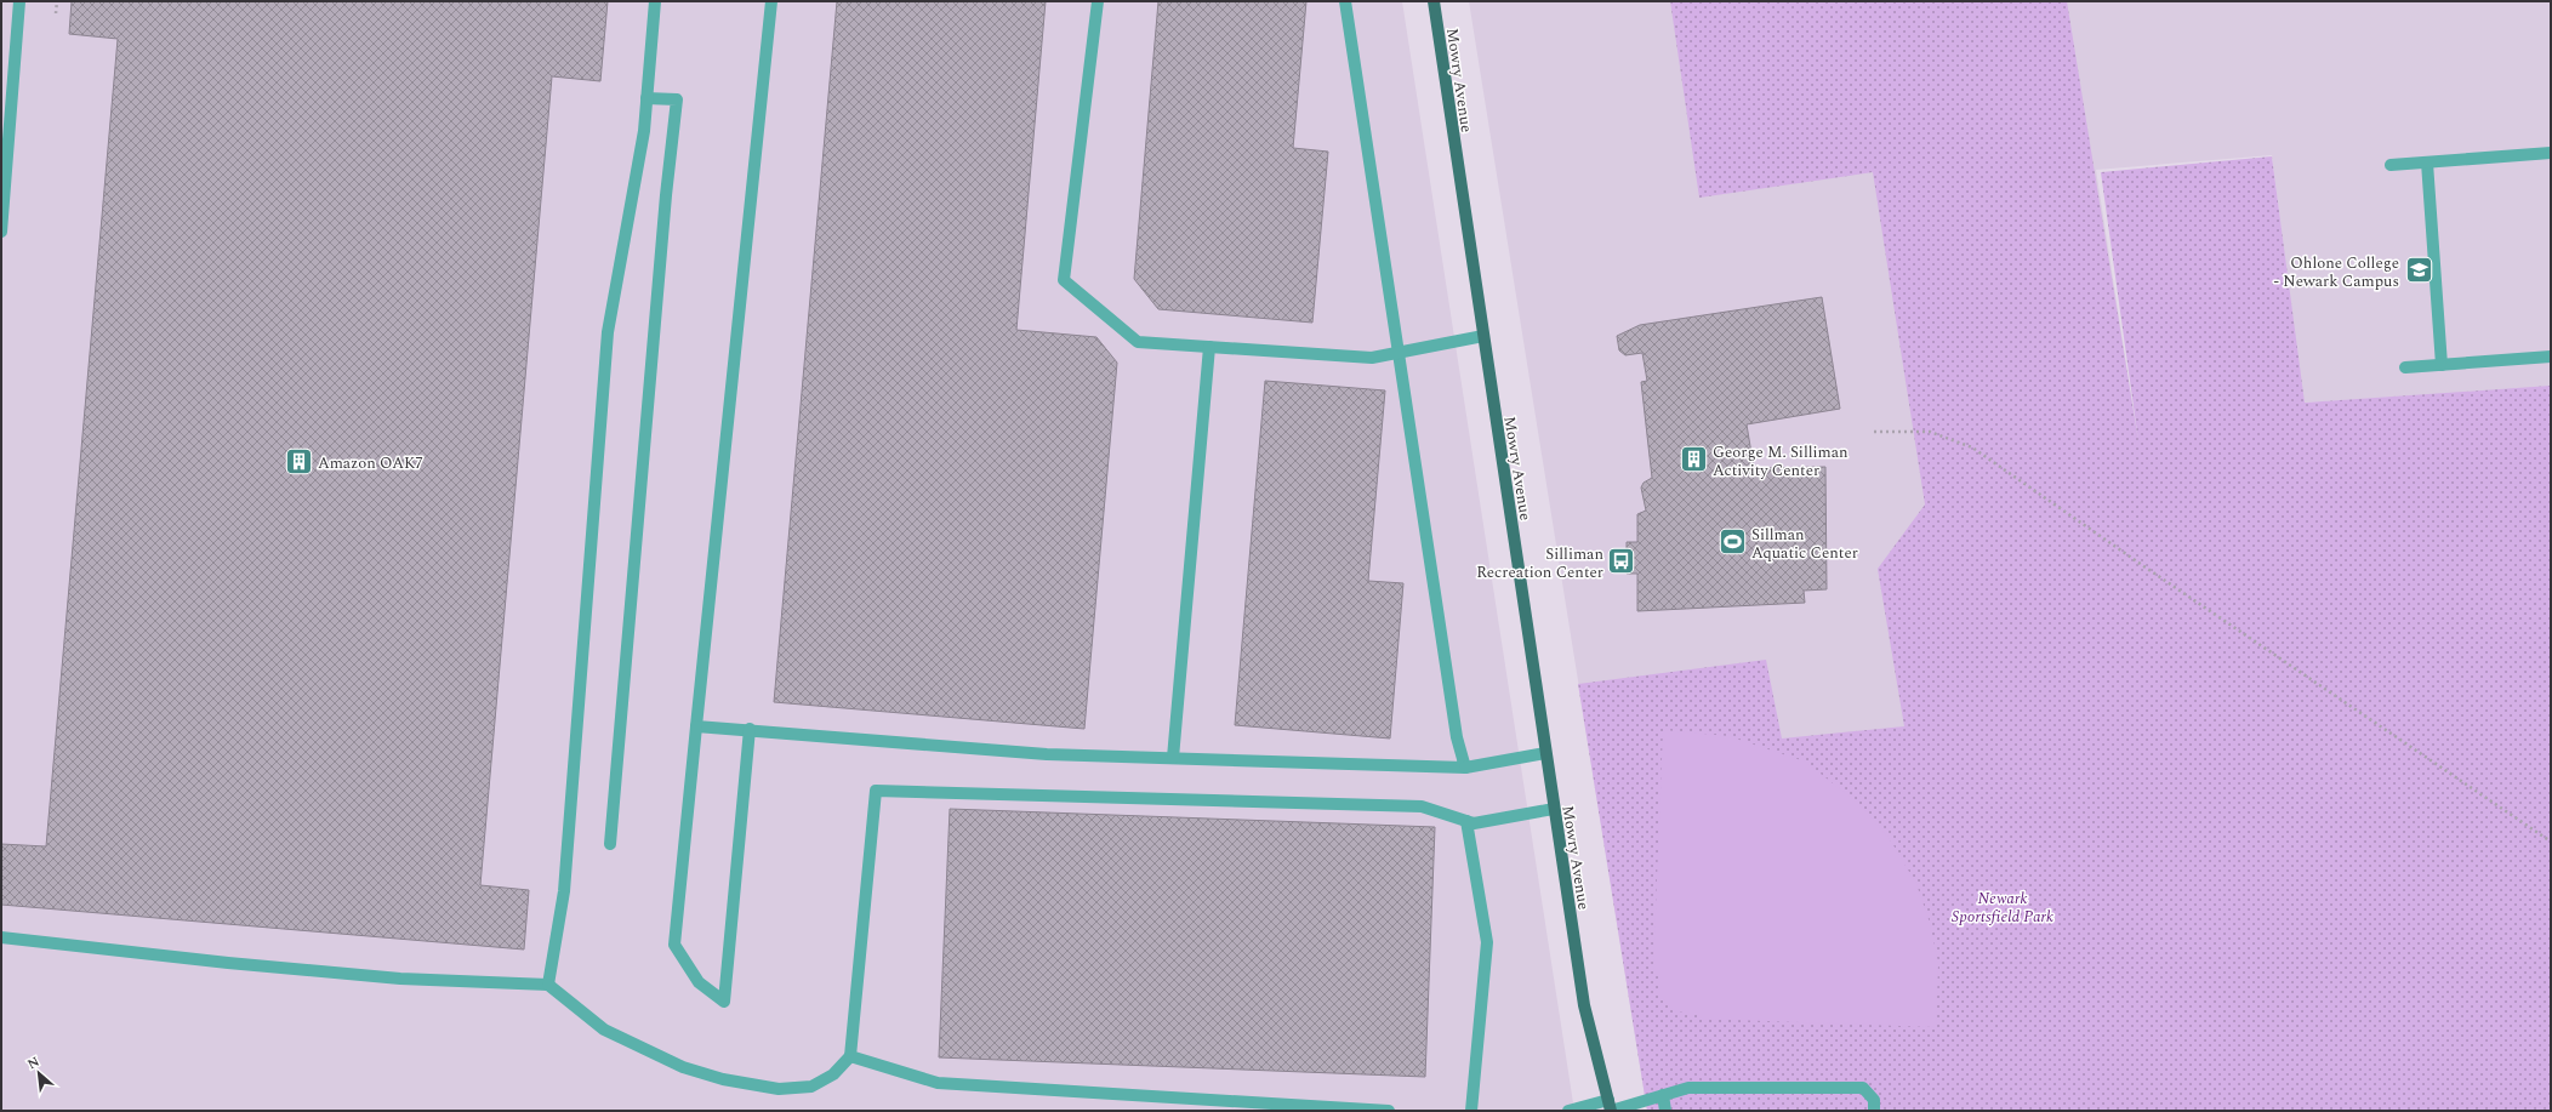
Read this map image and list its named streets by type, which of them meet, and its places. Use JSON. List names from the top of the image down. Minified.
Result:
{"streets":{"main road":["Mowry Avenue"]},"parks":["Newark Sportsfield Park"],"places":{"school or university":["Ohlone College - Newark Campus"],"building":["George M. Silliman Activity Center","Amazon OAK7"],"sports":["Sillman Aquatic Center"],"bus stop":["Silliman Recreation Center"]},"north":"top left"}
